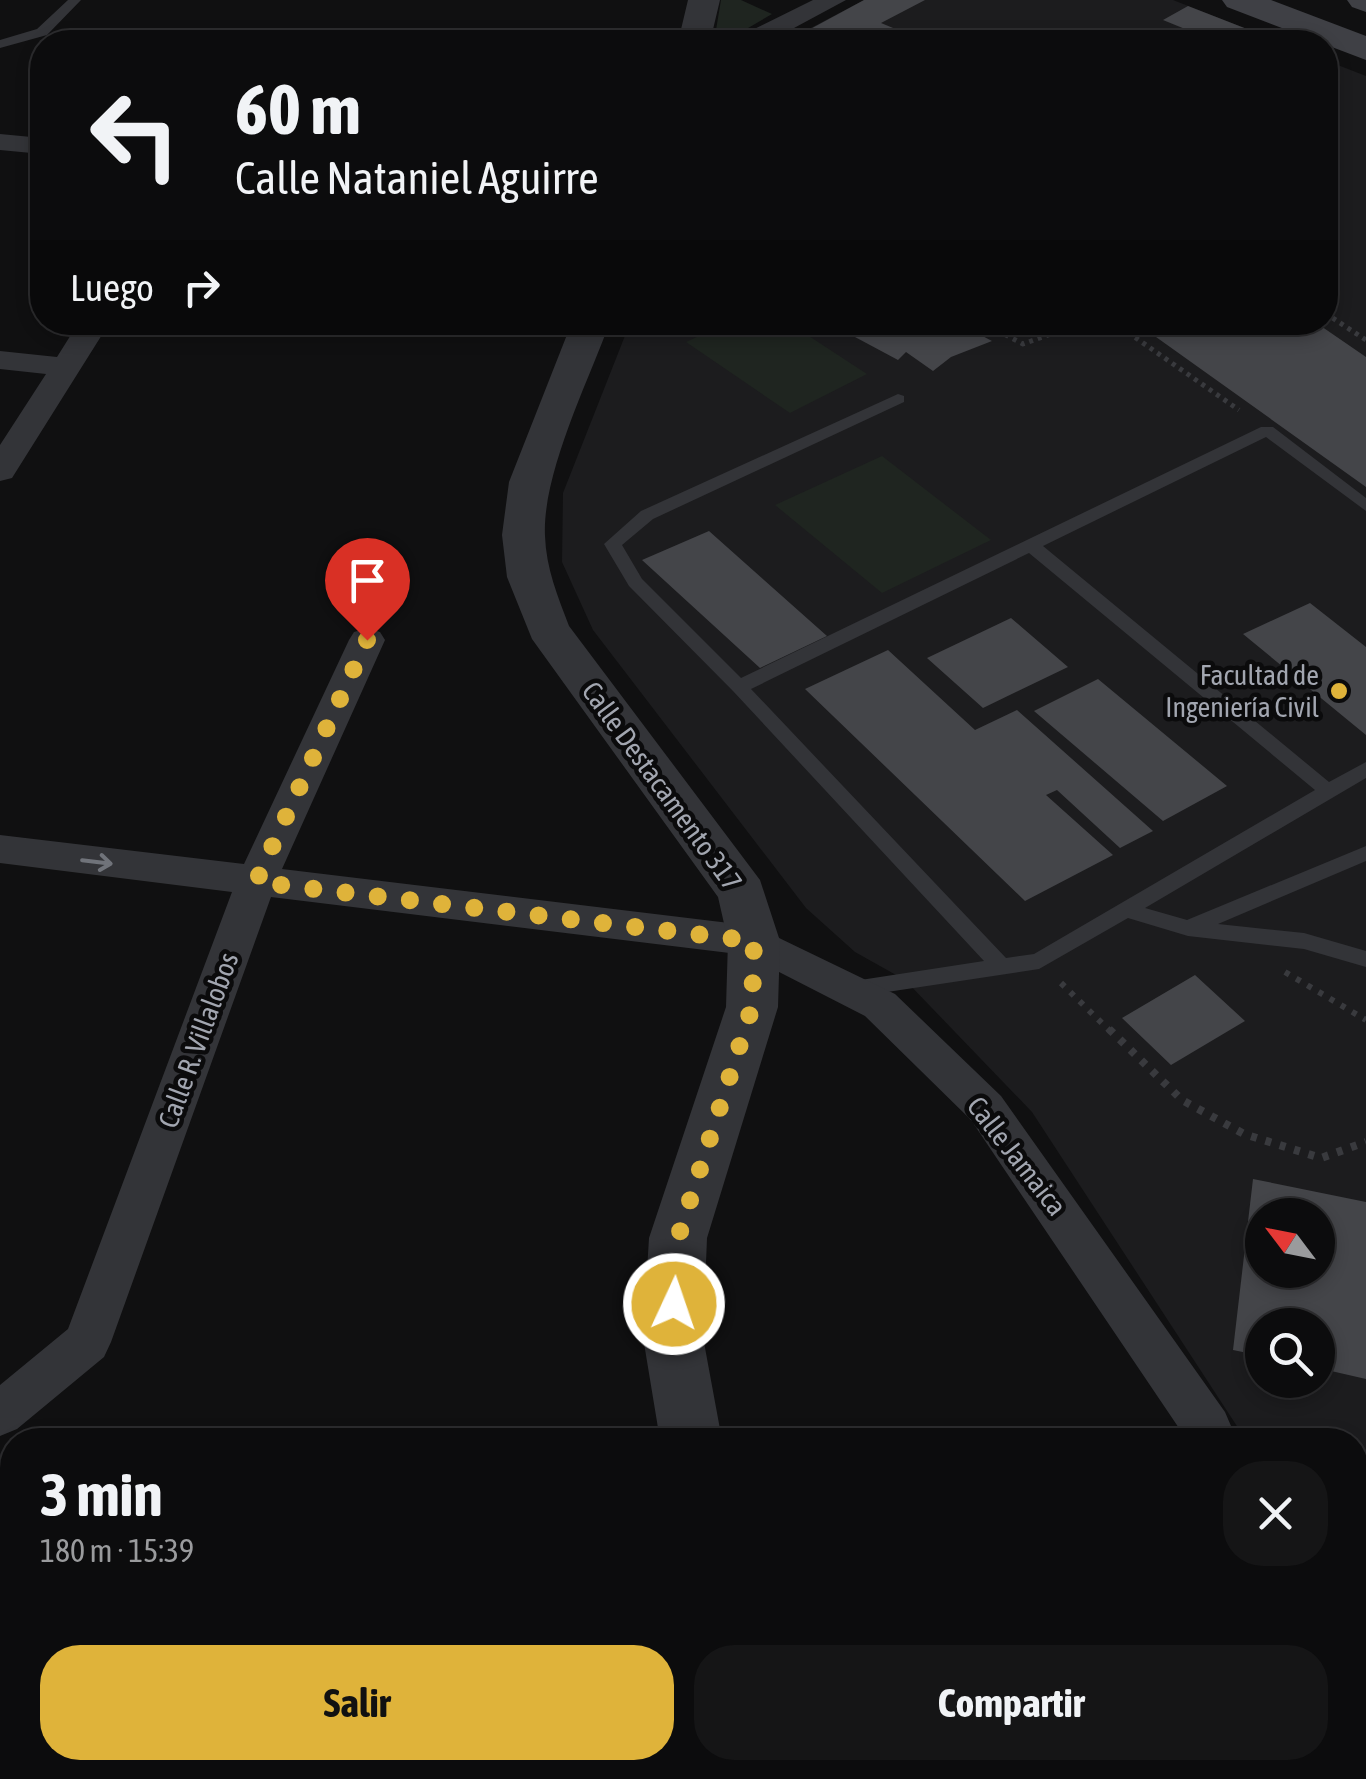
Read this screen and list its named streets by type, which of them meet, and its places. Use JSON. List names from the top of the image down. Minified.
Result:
{"streets":{"street":["Calle Destacamento 317","Calle R. Villalobos","Calle Jamaica"]},"crossings":[["Calle Destacamento 317","Calle Jamaica"],["Calle R. Villalobos","Calle Jamaica"]],"places":["Facultad de Ingeniería Civil"],"north":"top left","page":{"turn":["60 m","Calle Nataniel Aguirre"],"then":"Luego","heading":["3 min","180 m · 15:39"],"buttons":["Salir","Compartir"]}}
